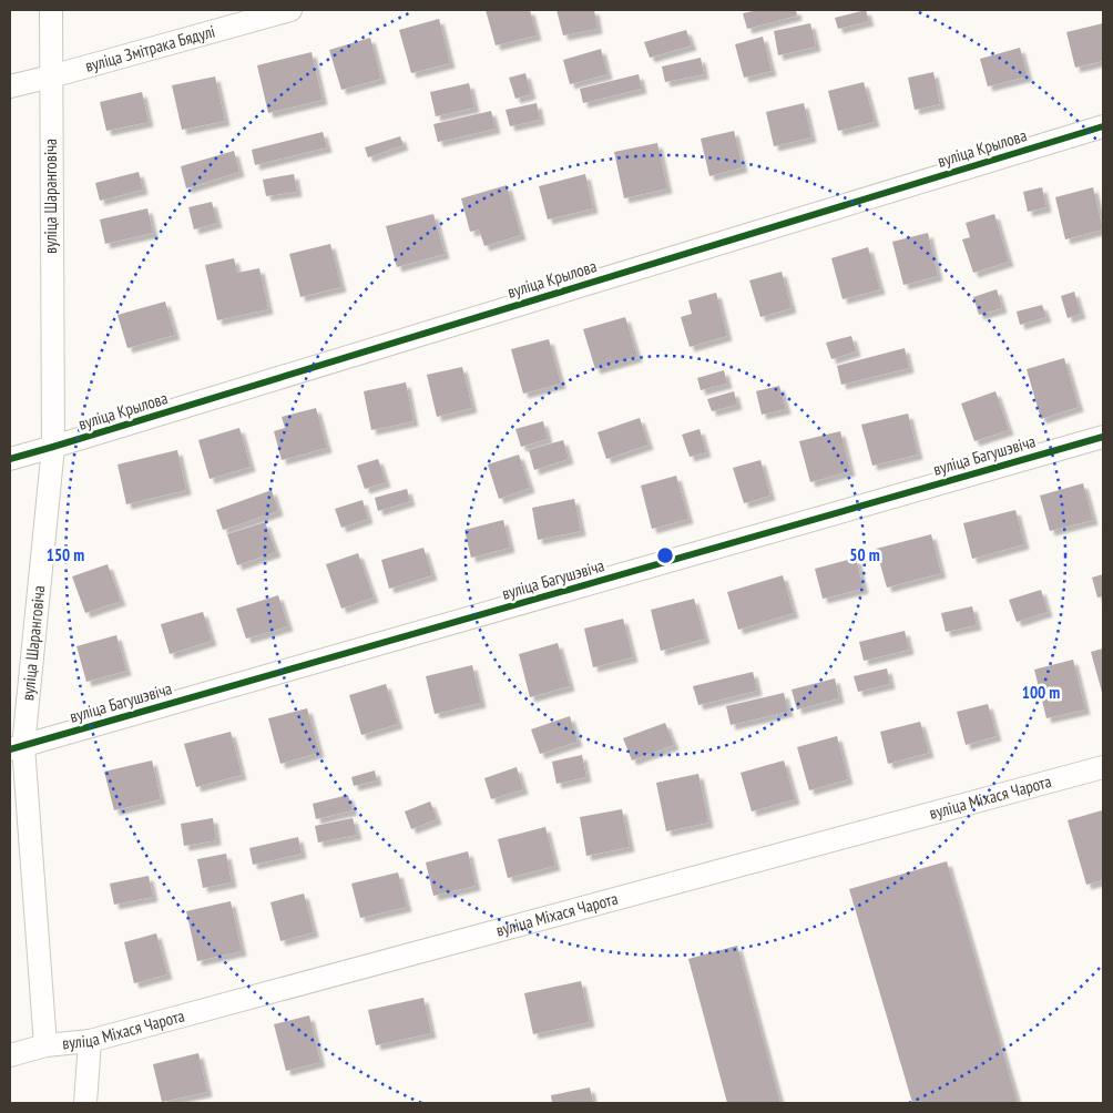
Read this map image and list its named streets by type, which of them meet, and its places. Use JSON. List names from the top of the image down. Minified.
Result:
{"streets":{"street":["вуліца Змітрака Бядулі","вуліца Крылова","вуліца Шаранговіча","вуліца Багушэвіча","вуліца Міхася Чарота"]},"crossings":[["вуліца Змітрака Бядулі","вуліца Шаранговіча"],["вуліца Крылова","вуліца Шаранговіча"],["вуліца Шаранговіча","вуліца Багушэвіча"],["вуліца Шаранговіча","вуліца Міхася Чарота"]],"rings":["50 m","150 m","100 m"]}
